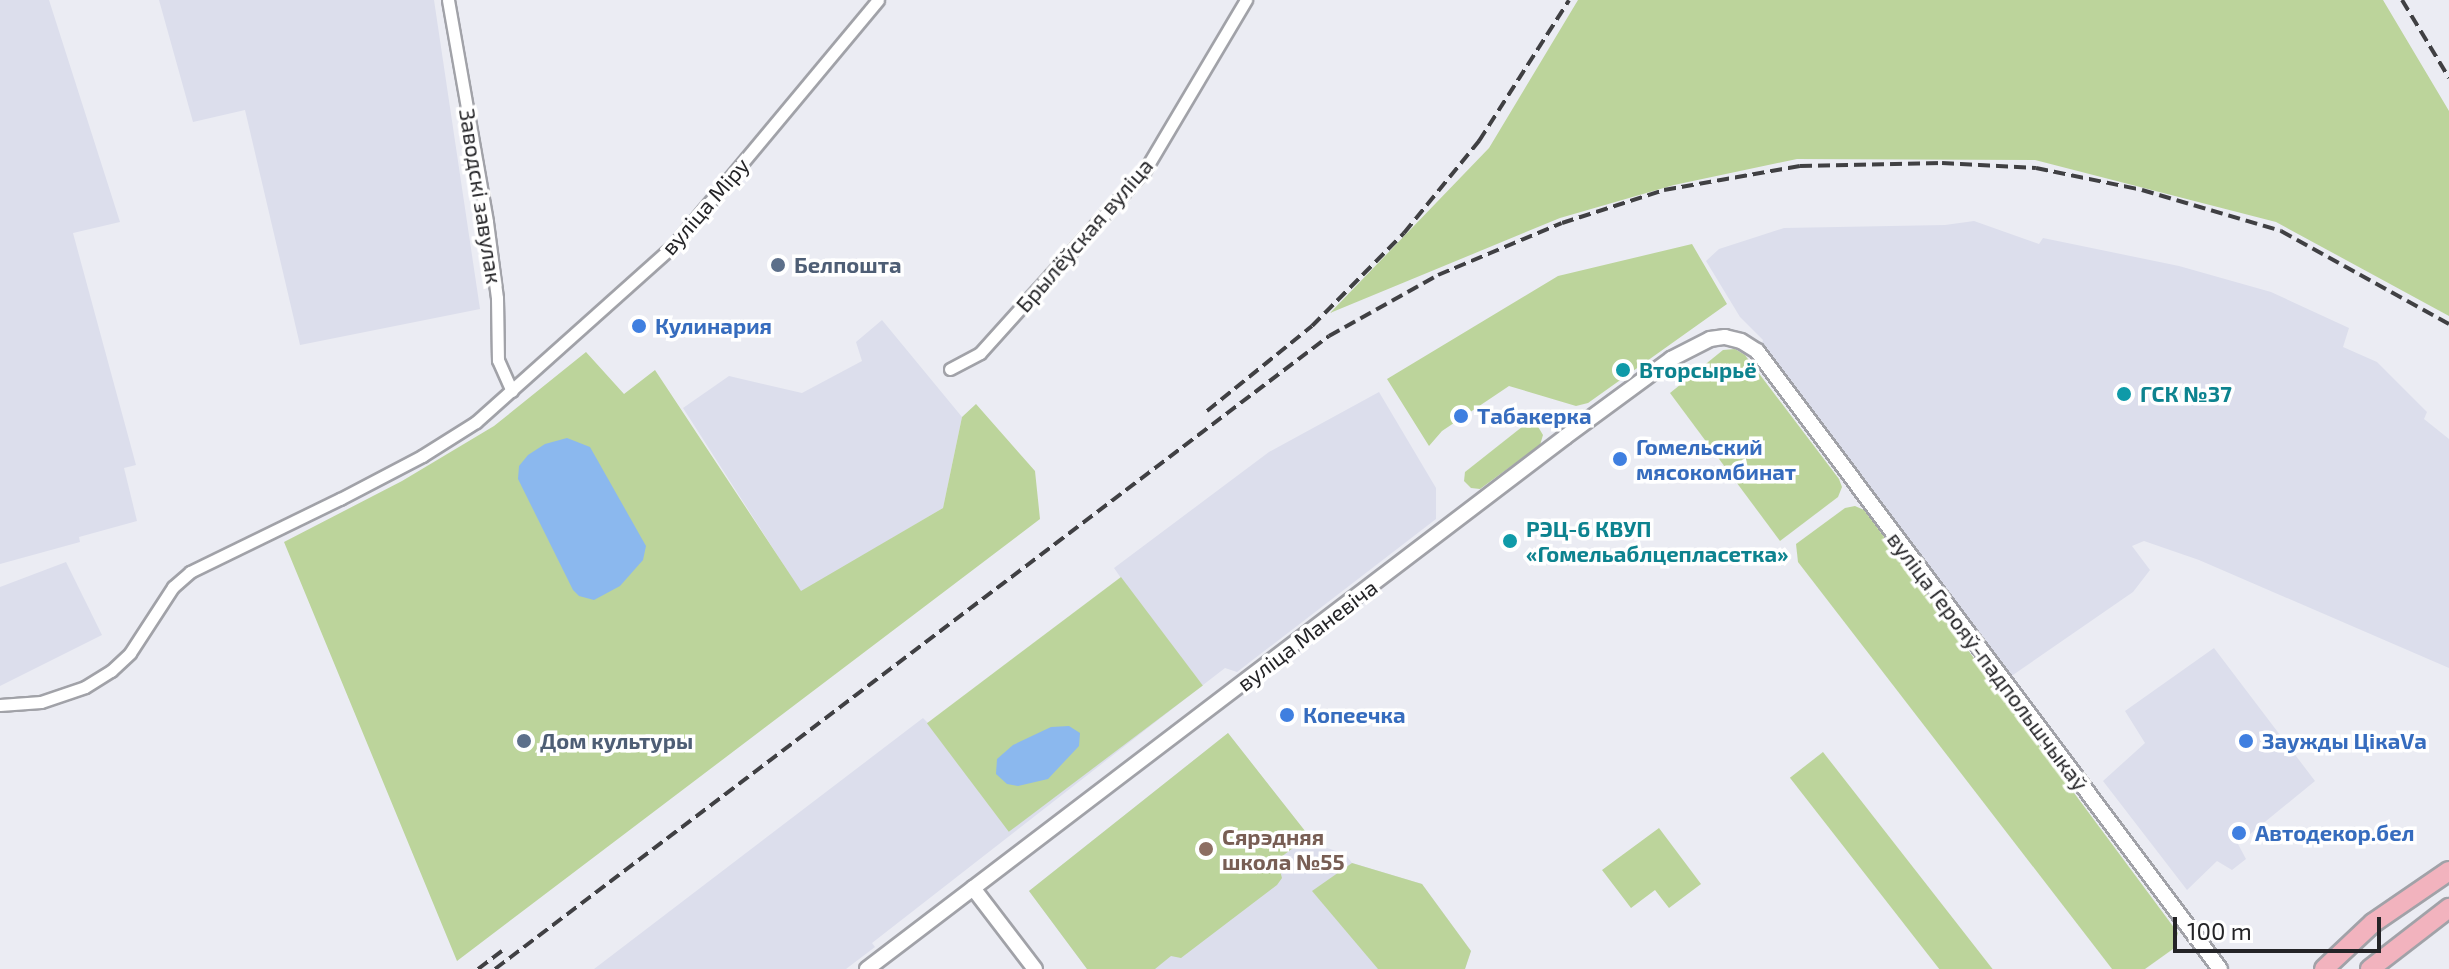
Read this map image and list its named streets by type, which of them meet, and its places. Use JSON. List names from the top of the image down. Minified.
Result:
{"streets":{"street":["Заводскі завулак","вуліца Міру","Брылёўская вуліца","вуліца Маневіча","вуліца Герояў-падпольшчыкаў"]},"crossings":[["Заводскі завулак","вуліца Міру"],["вуліца Маневіча","вуліца Герояў-падпольшчыкаў"]],"places":["Белпошта","Кулинария","Вторсырьё","ГСК №37","Табакерка","Гомельский мясокомбинат","РЭЦ-6 КВУП «Гомельаблцепласетка»","Копеечка","Дом культуры","Заужды ЦікаVа","Автодекор.бел","Сярэдняя школа №55"],"scale_bar":"100 m"}
